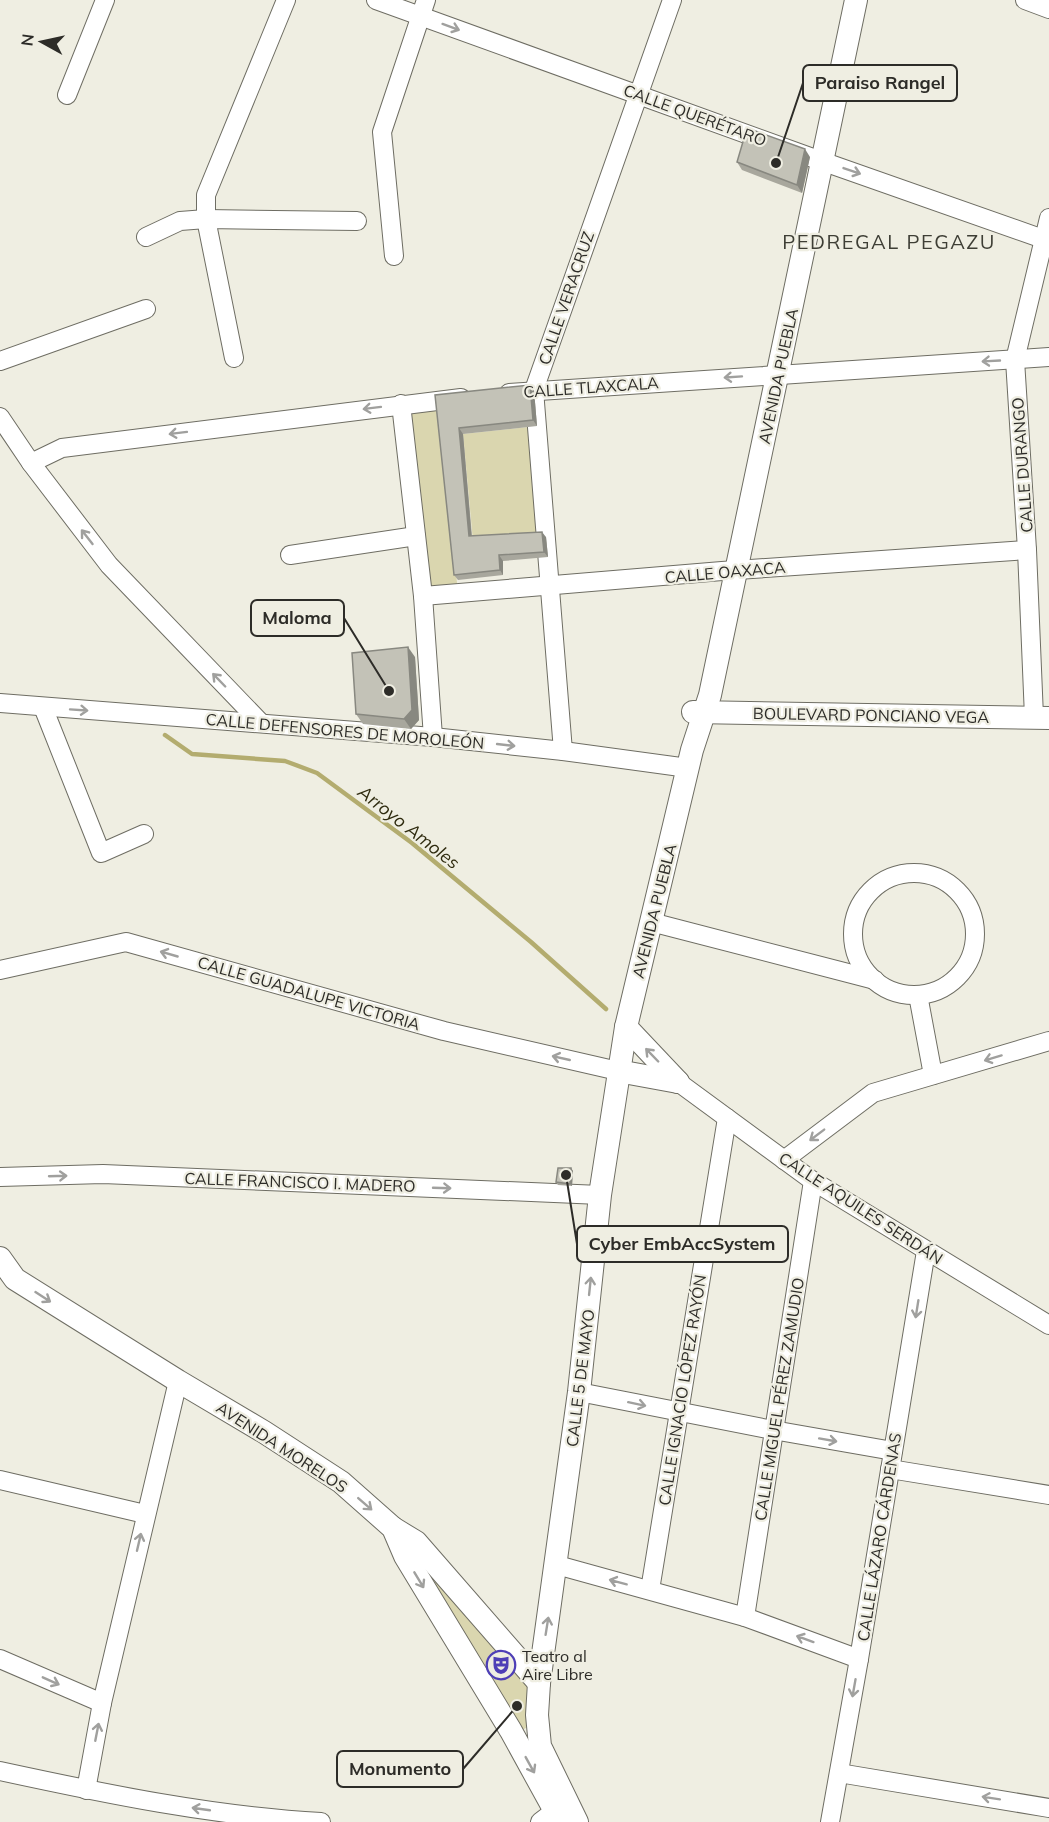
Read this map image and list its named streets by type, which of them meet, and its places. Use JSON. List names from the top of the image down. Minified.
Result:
{"streets":{"street":["CALLE QUERÉTARO","CALLE VERACRUZ","AVENIDA PUEBLA","CALLE TLAXCALA","CALLE DURANGO","CALLE OAXACA","BOULEVARD PONCIANO VEGA","CALLE DEFENSORES DE MOROLEÓN","CALLE GUADALUPE VICTORIA","CALLE FRANCISCO I. MADERO","CALLE AQUILES SERDÁN","CALLE 5 DE MAYO","CALLE IGNACIO LÓPEZ RAYÓN","CALLE MIGUEL PÉREZ ZAMUDIO","AVENIDA MORELOS","CALLE LÁZARO CÁRDENAS"]},"crossings":[["CALLE QUERÉTARO","CALLE VERACRUZ"],["CALLE QUERÉTARO","AVENIDA PUEBLA"],["CALLE QUERÉTARO","CALLE DURANGO"],["CALLE VERACRUZ","CALLE TLAXCALA"],["CALLE VERACRUZ","CALLE OAXACA"],["CALLE VERACRUZ","CALLE DEFENSORES DE MOROLEÓN"],["AVENIDA PUEBLA","CALLE TLAXCALA"],["AVENIDA PUEBLA","CALLE OAXACA"],["AVENIDA PUEBLA","BOULEVARD PONCIANO VEGA"],["AVENIDA PUEBLA","CALLE DEFENSORES DE MOROLEÓN"],["AVENIDA PUEBLA","CALLE GUADALUPE VICTORIA"],["AVENIDA PUEBLA","CALLE AQUILES SERDÁN"],["AVENIDA PUEBLA","CALLE 5 DE MAYO"],["CALLE TLAXCALA","CALLE DURANGO"],["CALLE DURANGO","CALLE OAXACA"],["CALLE DURANGO","BOULEVARD PONCIANO VEGA"],["CALLE GUADALUPE VICTORIA","CALLE AQUILES SERDÁN"],["CALLE GUADALUPE VICTORIA","CALLE 5 DE MAYO"],["CALLE FRANCISCO I. MADERO","CALLE 5 DE MAYO"],["CALLE AQUILES SERDÁN","CALLE 5 DE MAYO"],["CALLE AQUILES SERDÁN","CALLE IGNACIO LÓPEZ RAYÓN"],["CALLE AQUILES SERDÁN","CALLE MIGUEL PÉREZ ZAMUDIO"],["CALLE AQUILES SERDÁN","CALLE LÁZARO CÁRDENAS"],["CALLE 5 DE MAYO","AVENIDA MORELOS"]],"one_way":["CALLE QUERÉTARO","CALLE DEFENSORES DE MOROLEÓN","CALLE GUADALUPE VICTORIA","CALLE FRANCISCO I. MADERO","CALLE 5 DE MAYO","AVENIDA MORELOS","CALLE LÁZARO CÁRDENAS"],"districts":["PEDREGAL PEGAZU"],"water":["Arroyo Amoles"],"places":{"other":["Paraiso Rangel","Maloma","Cyber EmbAccSystem","Monumento"],"theatre":["Teatro al Aire Libre"]},"north":"left"}
